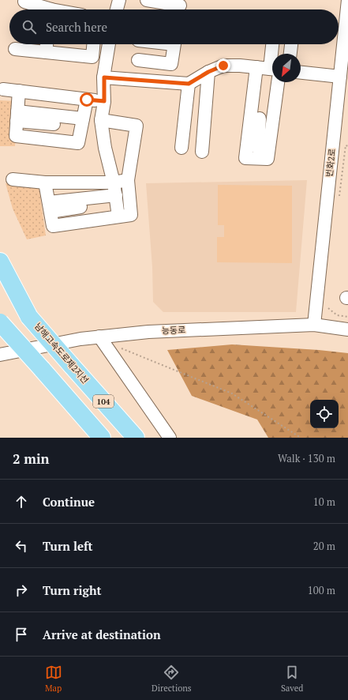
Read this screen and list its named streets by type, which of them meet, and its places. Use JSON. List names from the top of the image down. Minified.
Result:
{"streets":{"highway":["남해고속도로제2지선","104"],"street":["번화2로","능동로"]},"crossings":[["번화2로","능동로"]],"north":"bottom left","page":{"search":"Search here","heading":["2 min","Walk · 130 m"],"list":[["Continue","10 m"],["Turn left","20 m"],["Turn right","100 m"],"Arrive at destination"],"nav":["Map","Directions","Saved"]}}
